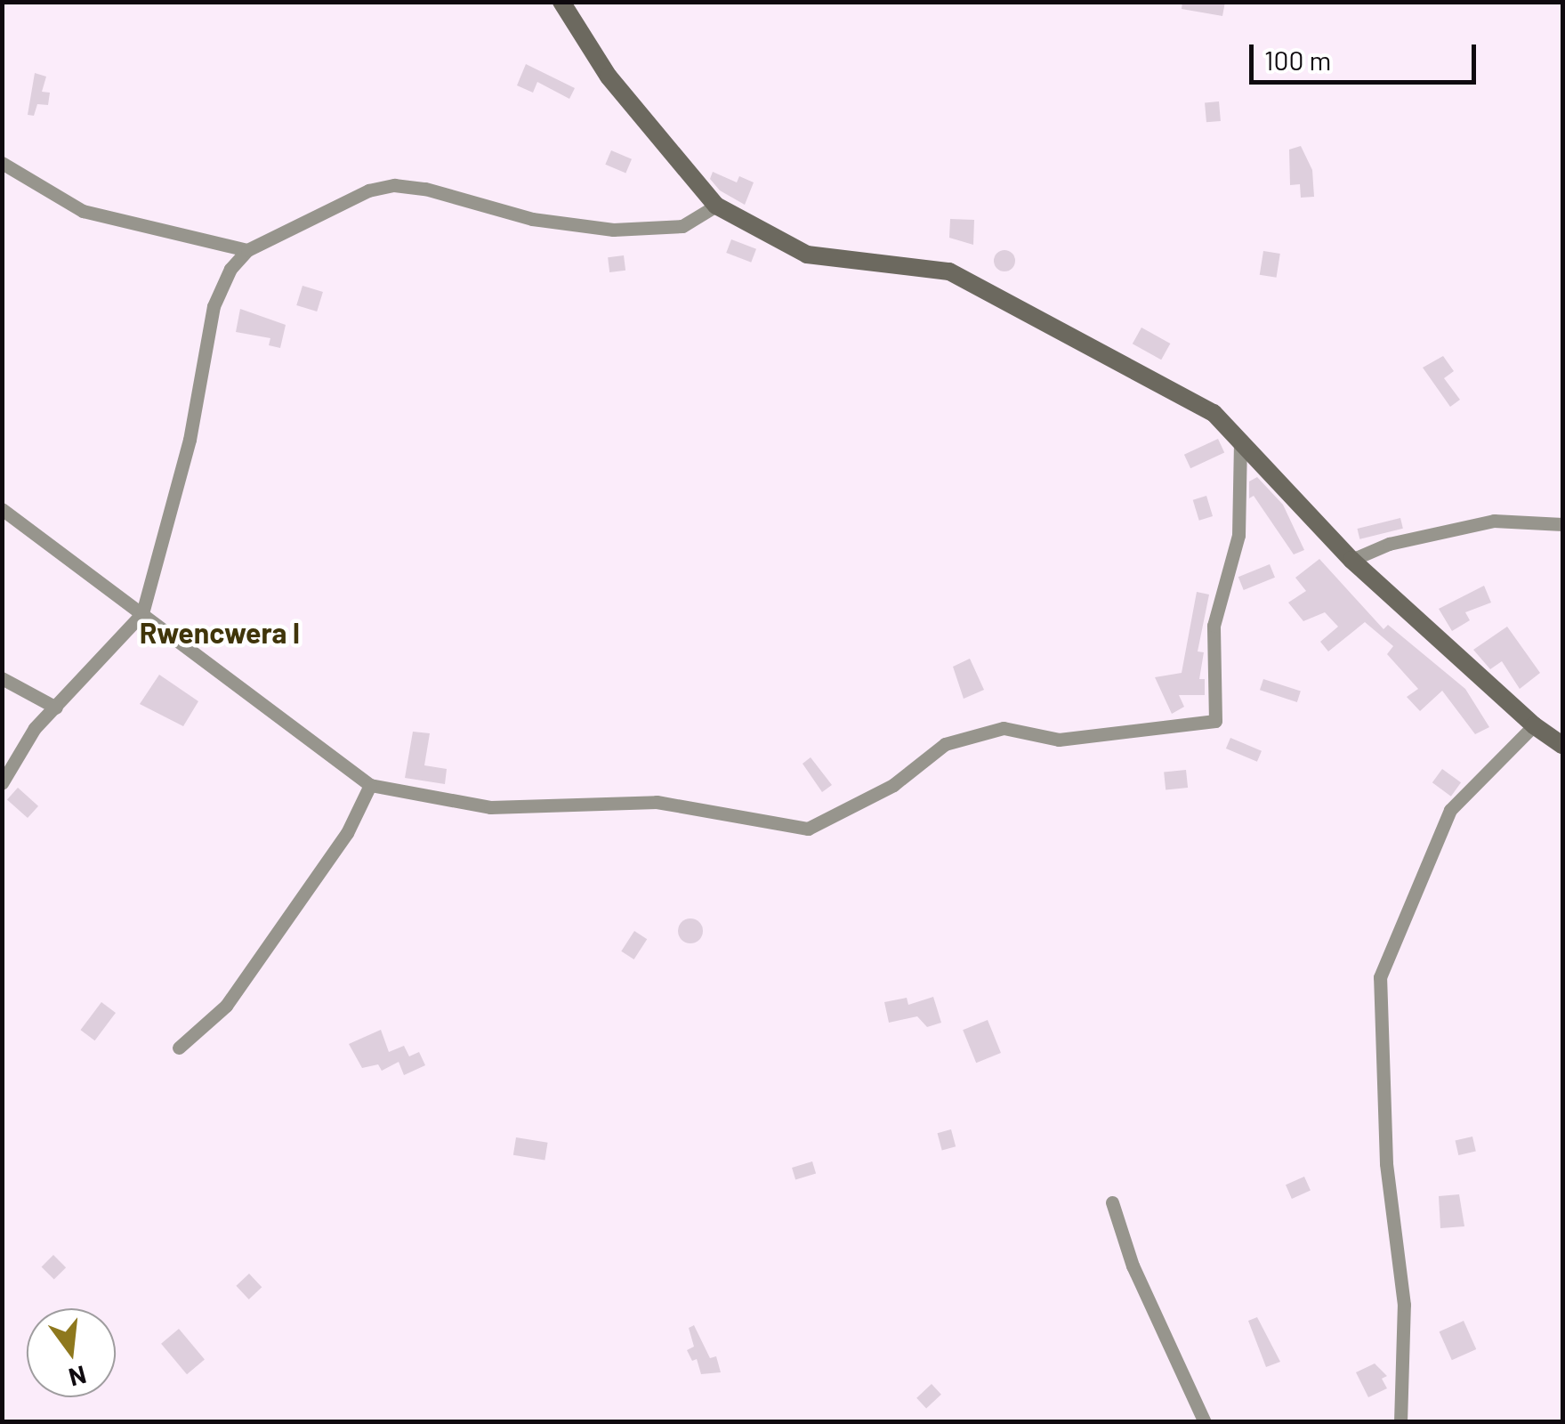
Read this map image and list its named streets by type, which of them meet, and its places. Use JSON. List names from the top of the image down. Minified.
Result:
{"districts":["Rwencwera I"],"scale_bar":"100 m","north":"bottom"}
